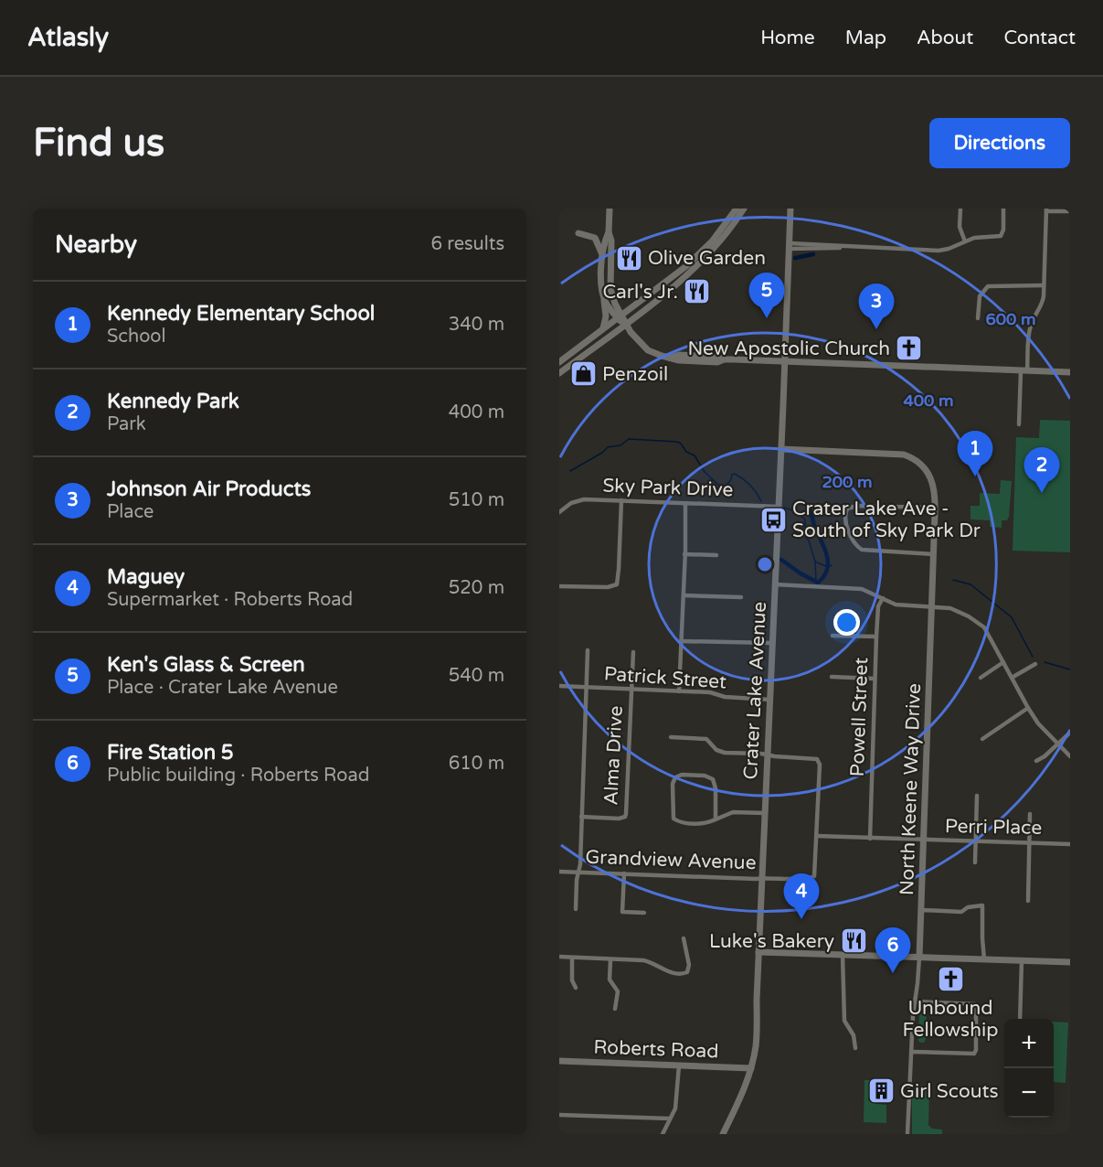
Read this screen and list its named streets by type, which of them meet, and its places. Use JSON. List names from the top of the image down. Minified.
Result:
{"streets":{"main road":["Crater Lake Avenue","North Keene Way Drive","Roberts Road"],"street":["Sky Park Drive","Patrick Street","Powell Street","Alma Drive","Perri Place","Grandview Avenue"]},"crossings":[["Sky Park Drive","Crater Lake Avenue"],["Patrick Street","Crater Lake Avenue"],["Patrick Street","Alma Drive"],["Crater Lake Avenue","North Keene Way Drive"],["Crater Lake Avenue","Grandview Avenue"],["Crater Lake Avenue","Roberts Road"],["Powell Street","Perri Place"],["North Keene Way Drive","Perri Place"],["Perri Place","Grandview Avenue"]],"places":{"restaurant":["Olive Garden","Carl's Jr.","Luke's Bakery"],"church":["New Apostolic Church","Unbound Fellowship"],"shop":["Penzoil"],"bus stop":["Crater Lake Ave - South of Sky Park Dr"],"building":["Girl Scouts"]},"page":{"header":"Atlasly","nav":["Home","Map","About","Contact"],"buttons":"Directions","title":"Find us","heading":["Nearby","6 results"],"pins":["5","3","1","2","4","6"],"list":[{"mark":"1","name":"Kennedy Elementary School","note":"School","value":"340 m"},{"mark":"2","name":"Kennedy Park","note":"Park","value":"400 m"},{"mark":"3","name":"Johnson Air Products","note":"Place","value":"510 m"},{"mark":"4","name":"Maguey","note":"Supermarket · Roberts Road","value":"520 m"},{"mark":"5","name":"Ken's Glass & Screen","note":"Place · Crater Lake Avenue","value":"540 m"},{"mark":"6","name":"Fire Station 5","note":"Public building · Roberts Road","value":"610 m"}],"map_buttons":["+","−"]},"rings":["600 m","400 m","200 m"]}
